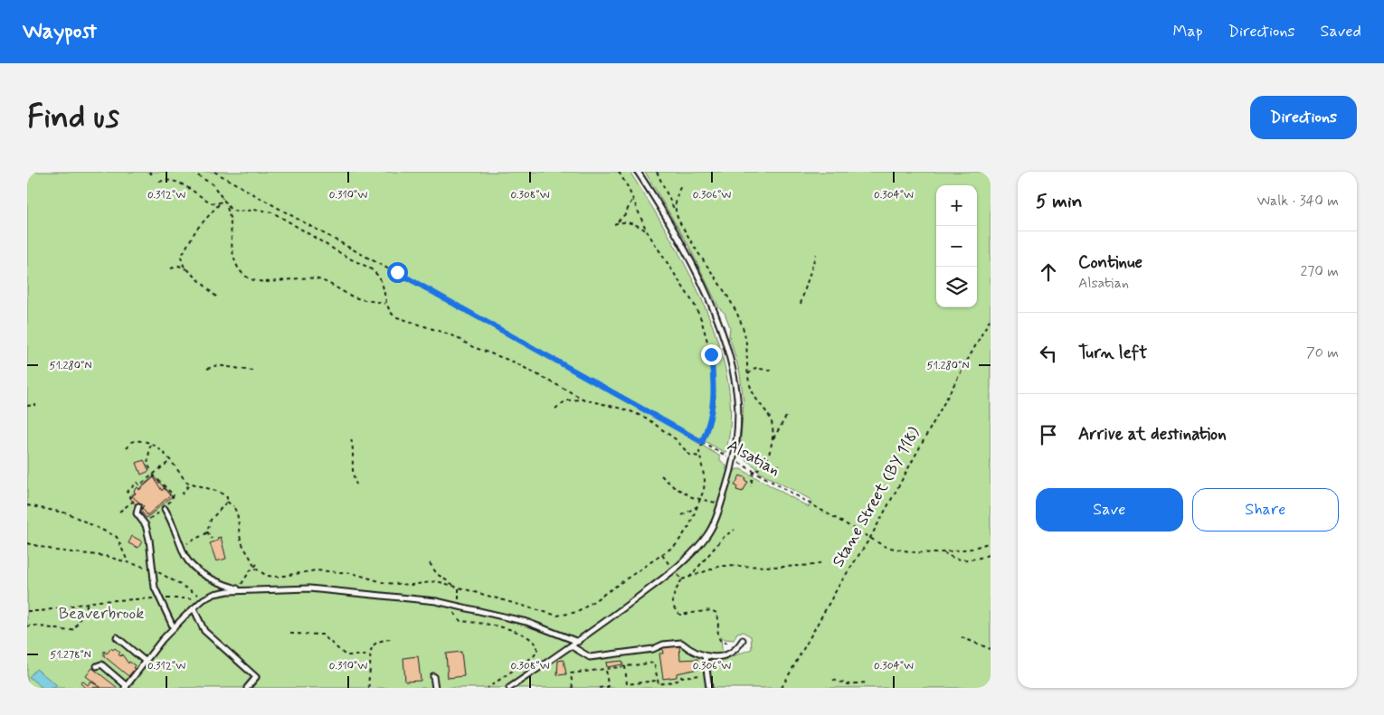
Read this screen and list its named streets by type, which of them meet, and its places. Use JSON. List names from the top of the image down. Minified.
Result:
{"streets":{"path":["Alsatian","Stane Street (BY 118)"]},"crossings":[["Alsatian","Stane Street (BY 118)"]],"parks":["Beaverbrook"],"page":{"header":"Waypost","nav":["Map","Directions","Saved"],"buttons":["Directions",["Save","Share"]],"title":"Find us","heading":["5 min","Walk · 340 m"],"map_buttons":["+","−"],"list":[["Continue","Alsatian","270 m"],["Turn left","70 m"],"Arrive at destination"]},"coordinates":["0.312°W","0.310°W","0.308°W","0.306°W","0.304°W","51.280°N","51.278°N"]}
